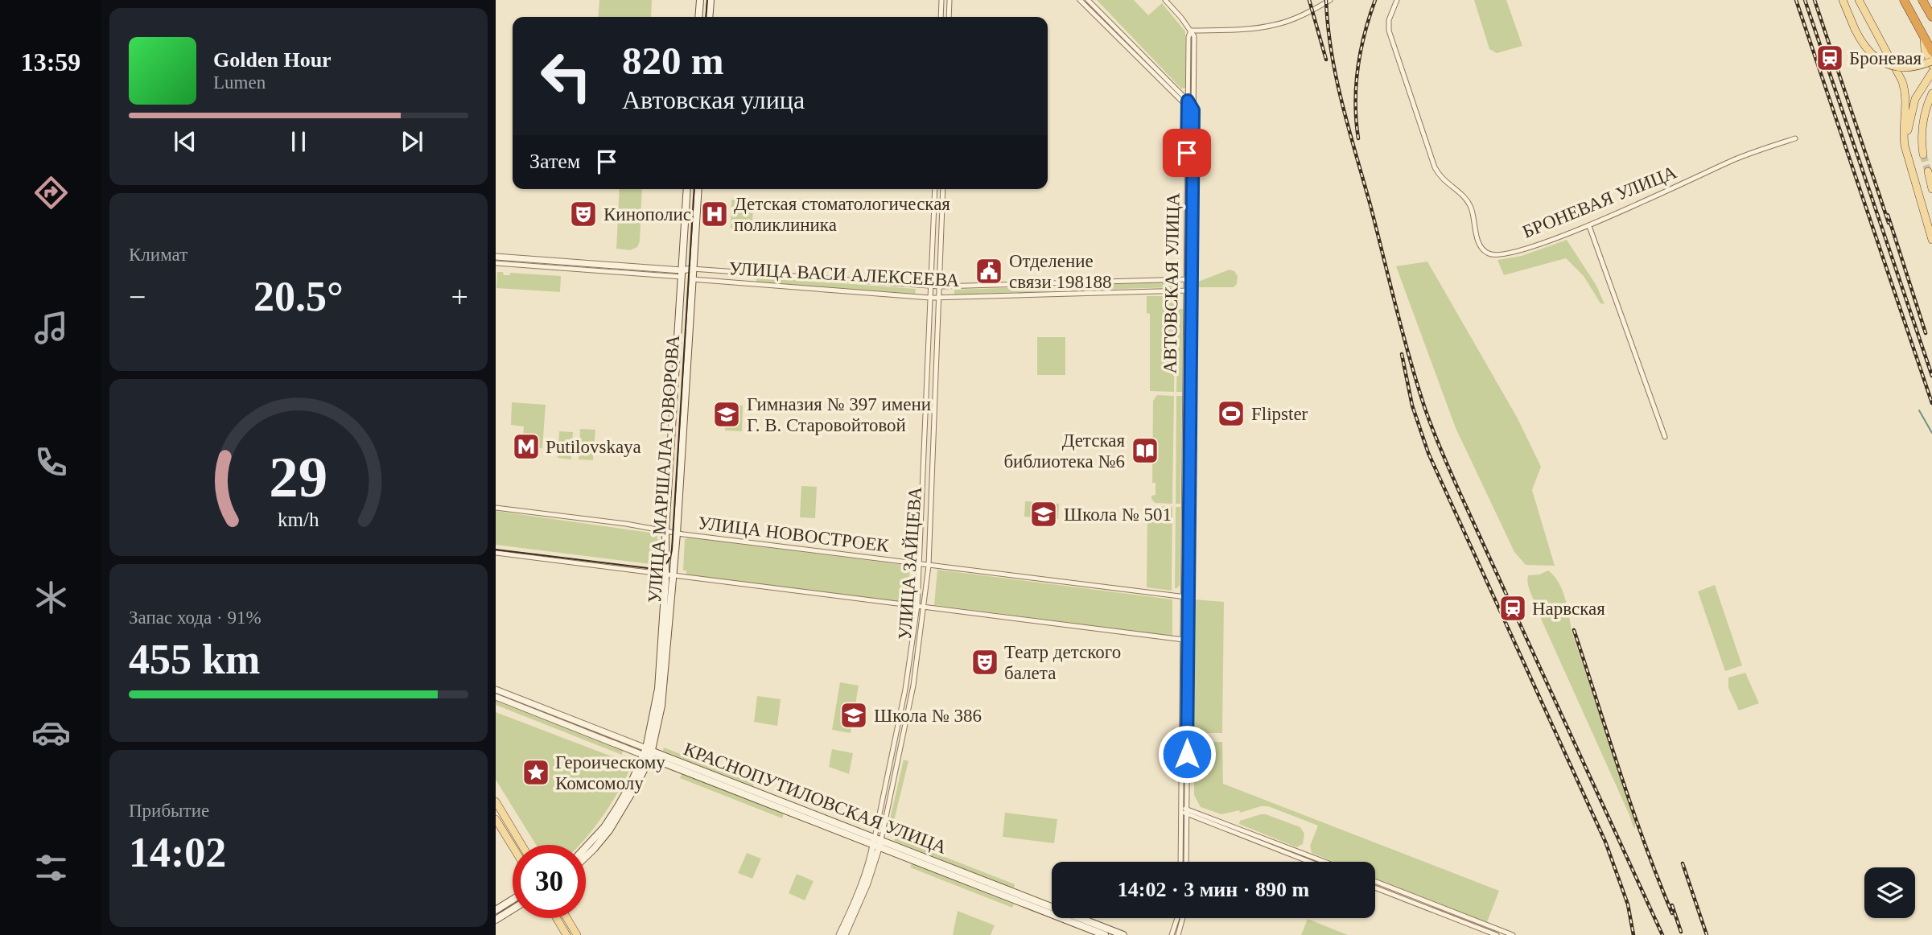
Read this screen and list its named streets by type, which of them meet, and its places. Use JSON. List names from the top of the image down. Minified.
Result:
{"streets":{"main road":["УЛИЦА МАРШАЛА ГОВОРОВА","КРАСНОПУТИЛОВСКАЯ УЛИЦА"],"street":["БРОНЕВАЯ УЛИЦА","УЛИЦА ВАСИ АЛЕКСЕЕВА","АВТОВСКАЯ УЛИЦА","УЛИЦА НОВОСТРОЕК","УЛИЦА ЗАЙЦЕВА"]},"crossings":[["УЛИЦА ВАСИ АЛЕКСЕЕВА","АВТОВСКАЯ УЛИЦА"],["УЛИЦА ВАСИ АЛЕКСЕЕВА","УЛИЦА МАРШАЛА ГОВОРОВА"],["УЛИЦА ВАСИ АЛЕКСЕЕВА","УЛИЦА ЗАЙЦЕВА"],["АВТОВСКАЯ УЛИЦА","УЛИЦА НОВОСТРОЕК"],["УЛИЦА МАРШАЛА ГОВОРОВА","УЛИЦА НОВОСТРОЕК"],["УЛИЦА МАРШАЛА ГОВОРОВА","КРАСНОПУТИЛОВСКАЯ УЛИЦА"],["УЛИЦА НОВОСТРОЕК","УЛИЦА ЗАЙЦЕВА"],["УЛИЦА ЗАЙЦЕВА","КРАСНОПУТИЛОВСКАЯ УЛИЦА"]],"places":{"station":["Броневая","Нарвская"],"theatre":["Кинополис","Театр детского балета"],"hospital":["Детская стоматологическая поликлиника"],"public building":["Отделение связи 198188"],"sports":["Flipster"],"school or university":["Гимназия № 397 имени Г. В. Старовойтовой","Школа № 501","Школа № 386"],"metro station":["Putilovskaya"],"library":["Детская библиотека №6"],"place":["Героическому Комсомолу"]},"page":{"tabs":"13:59","turn":["820 m","Автовская улица"],"song":["Golden Hour","Lumen"],"then":"Затем","tile":["Климат",["Запас хода · 91%","455 km"],["Прибытие","14:02"]],"heat":["−","20.5°","+"],"limit":"30","trip":"14:02 · 3 мин · 890 m","gauge":["29","km/h"]}}
